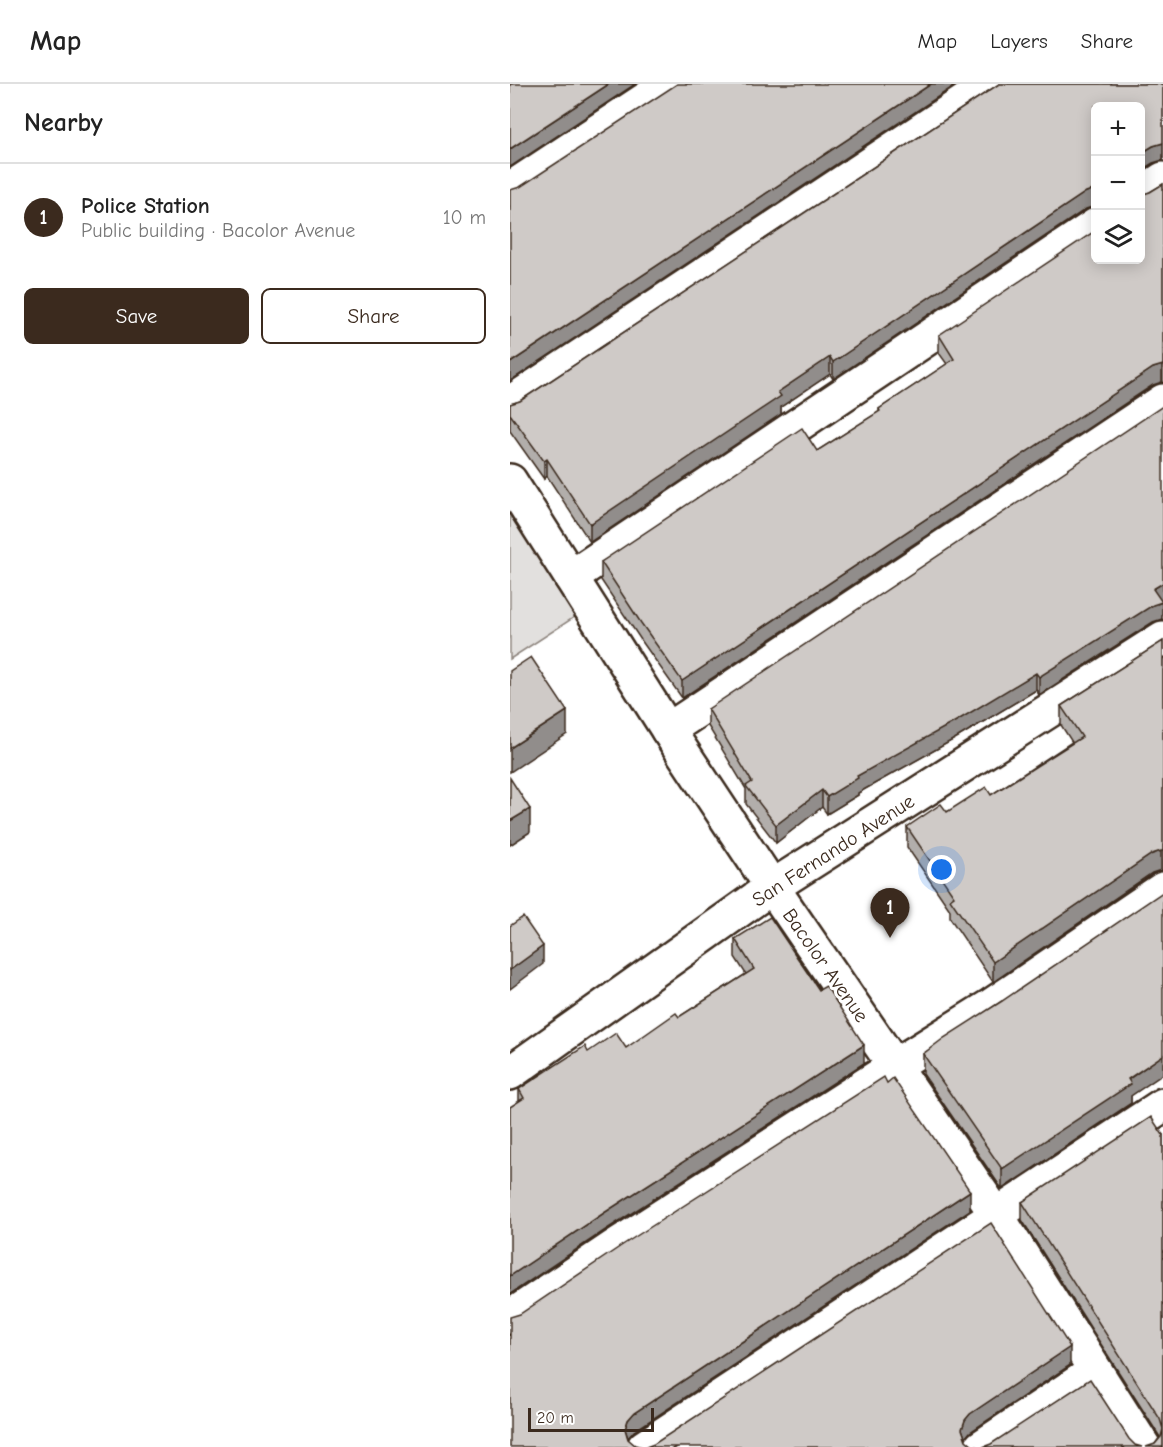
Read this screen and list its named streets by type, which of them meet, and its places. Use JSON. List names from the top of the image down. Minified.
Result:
{"streets":{"street":["San Fernando Avenue","Bacolor Avenue"]},"crossings":[["San Fernando Avenue","Bacolor Avenue"]],"scale_bar":"20 m","page":{"header":"Map","nav":["Map","Layers","Share"],"heading":"Nearby","map_buttons":["+","−"],"list":[{"mark":"1","name":"Police Station","note":"Public building · Bacolor Avenue","value":"10 m"}],"buttons":["Save","Share"],"pins":"1","scale":"20 m"}}
